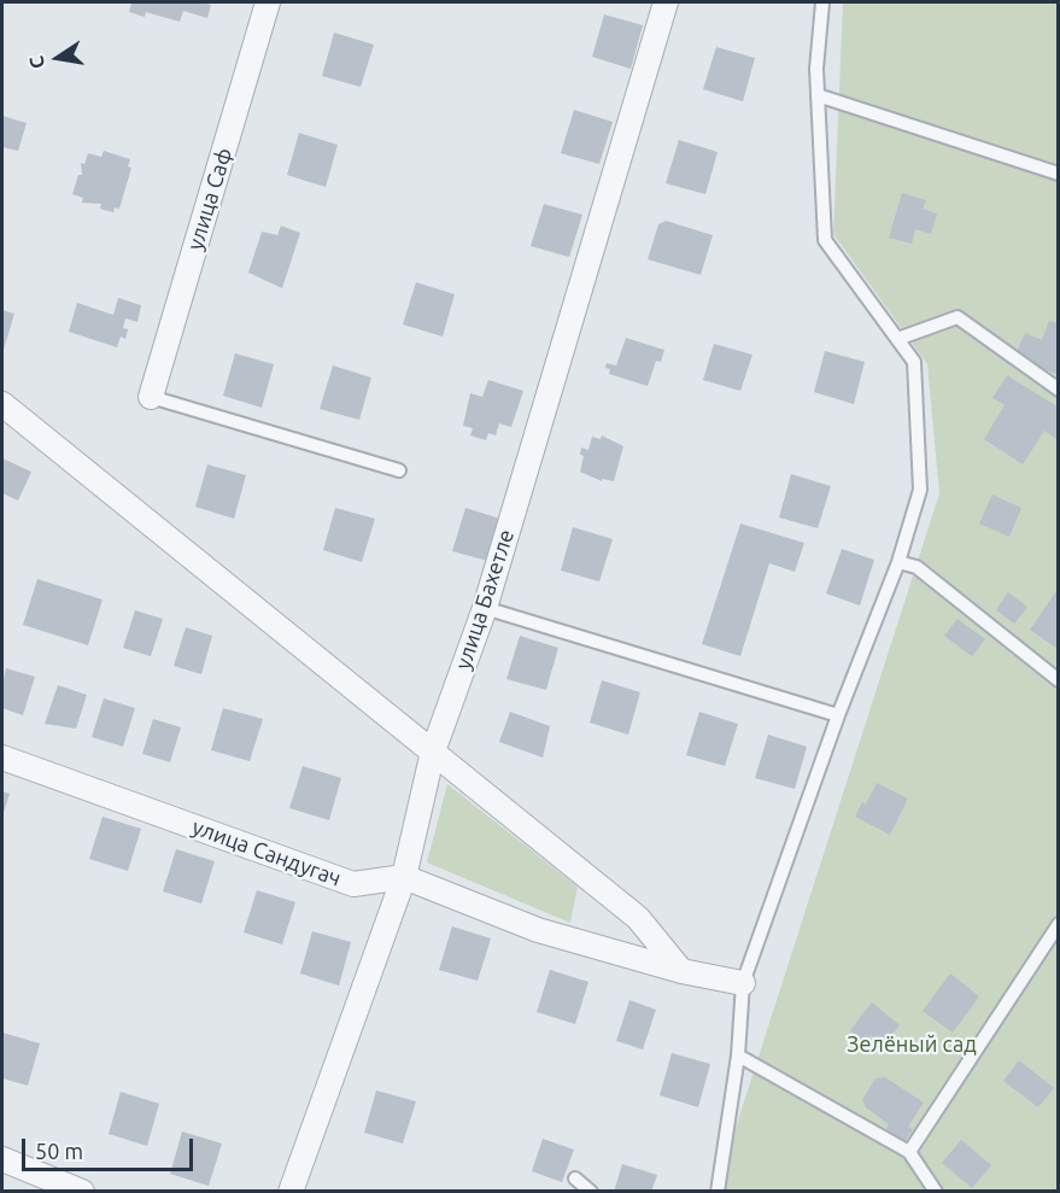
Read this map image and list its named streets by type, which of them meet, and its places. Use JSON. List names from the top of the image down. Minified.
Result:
{"streets":{"street":["улица Саф","улица Бахетле","улица Сандугач"]},"crossings":[["улица Бахетле","улица Сандугач"]],"parks":["Зелёный сад"],"scale_bar":"50 m","north":"left"}
